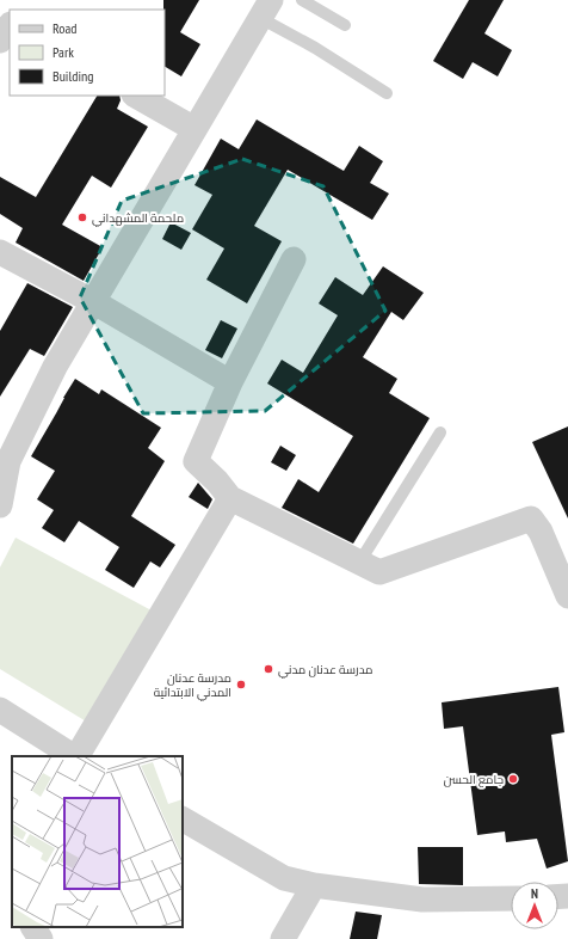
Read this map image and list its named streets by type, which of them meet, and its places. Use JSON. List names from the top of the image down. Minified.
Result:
{"places":["ملحمة المشهداني","مدرسة عدنان مدني","مدرسة عدنان المدني الابتدائية","جامع الحسن"],"legend":["Road","Park","Building"],"north":"top"}
